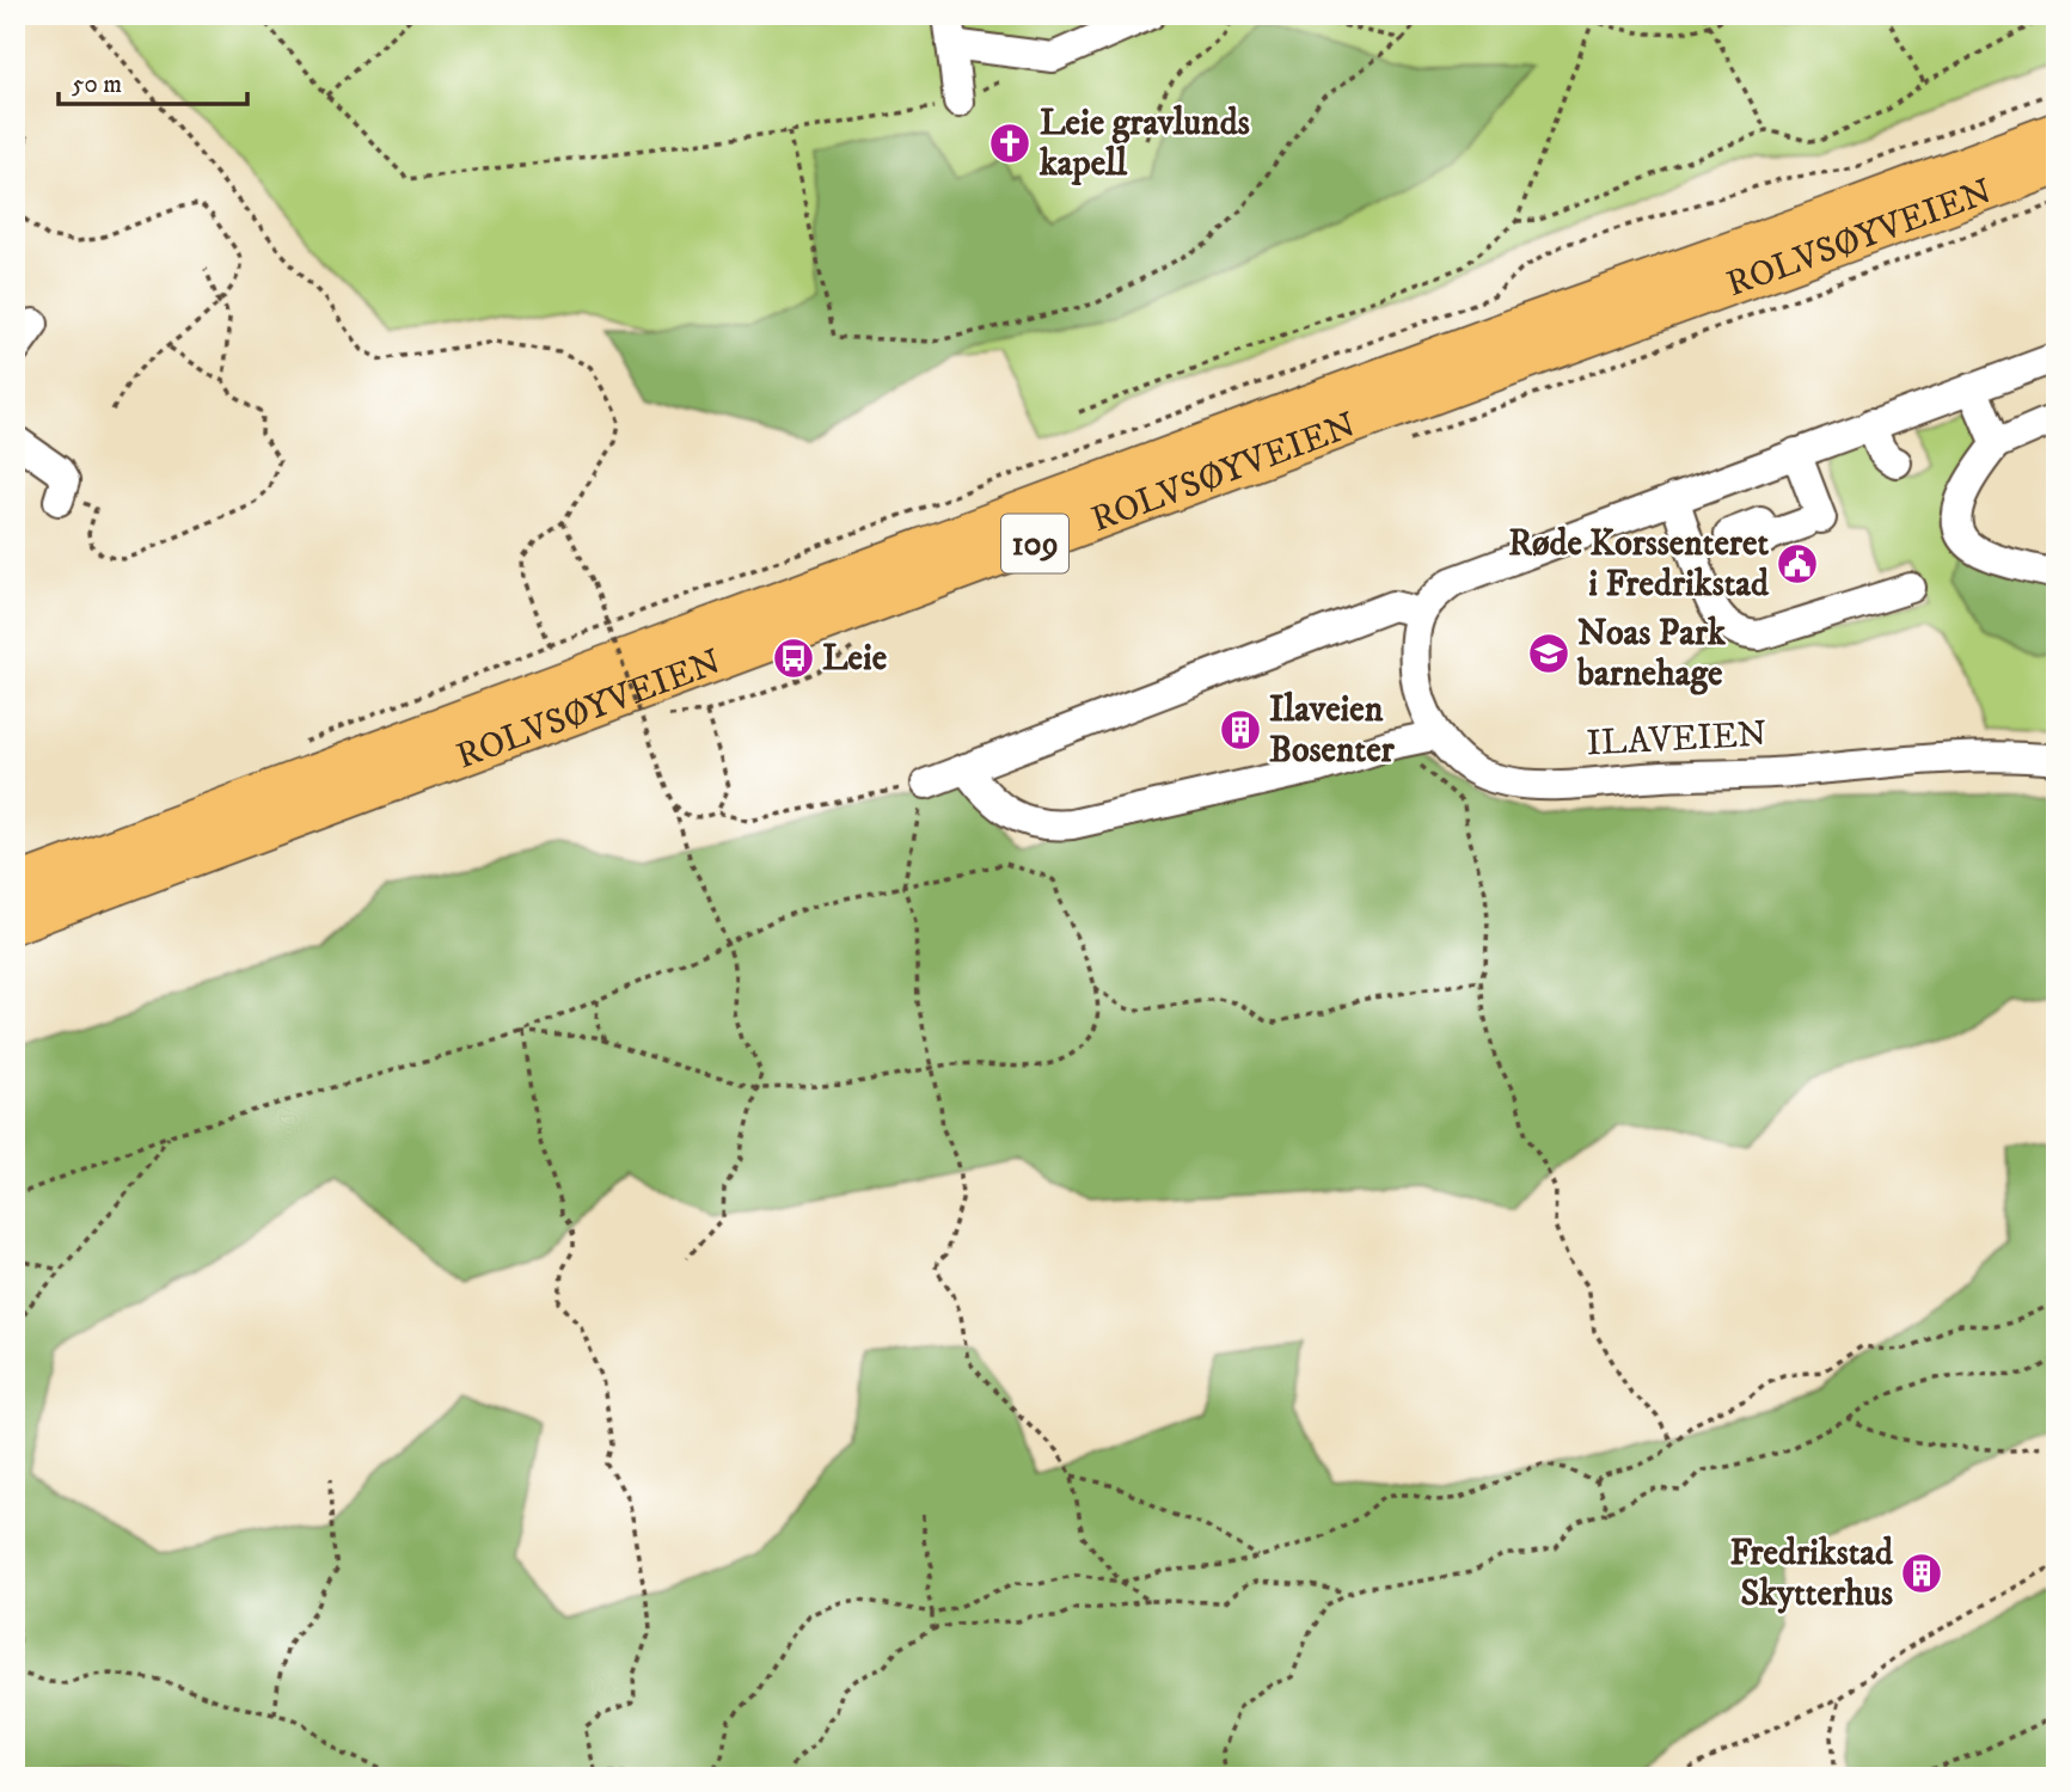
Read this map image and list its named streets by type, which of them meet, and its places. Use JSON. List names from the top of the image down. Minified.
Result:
{"streets":{"main road":["ROLVSØYVEIEN","109"],"street":["ILAVEIEN"]},"places":{"church":["Leie gravlunds kapell"],"public building":["Røde Korssenteret i Fredrikstad"],"school or university":["Noas Park barnehage"],"bus stop":["Leie"],"building":["Ilaveien Bosenter","Fredrikstad Skytterhus"]},"scale_bar":"50 m"}
